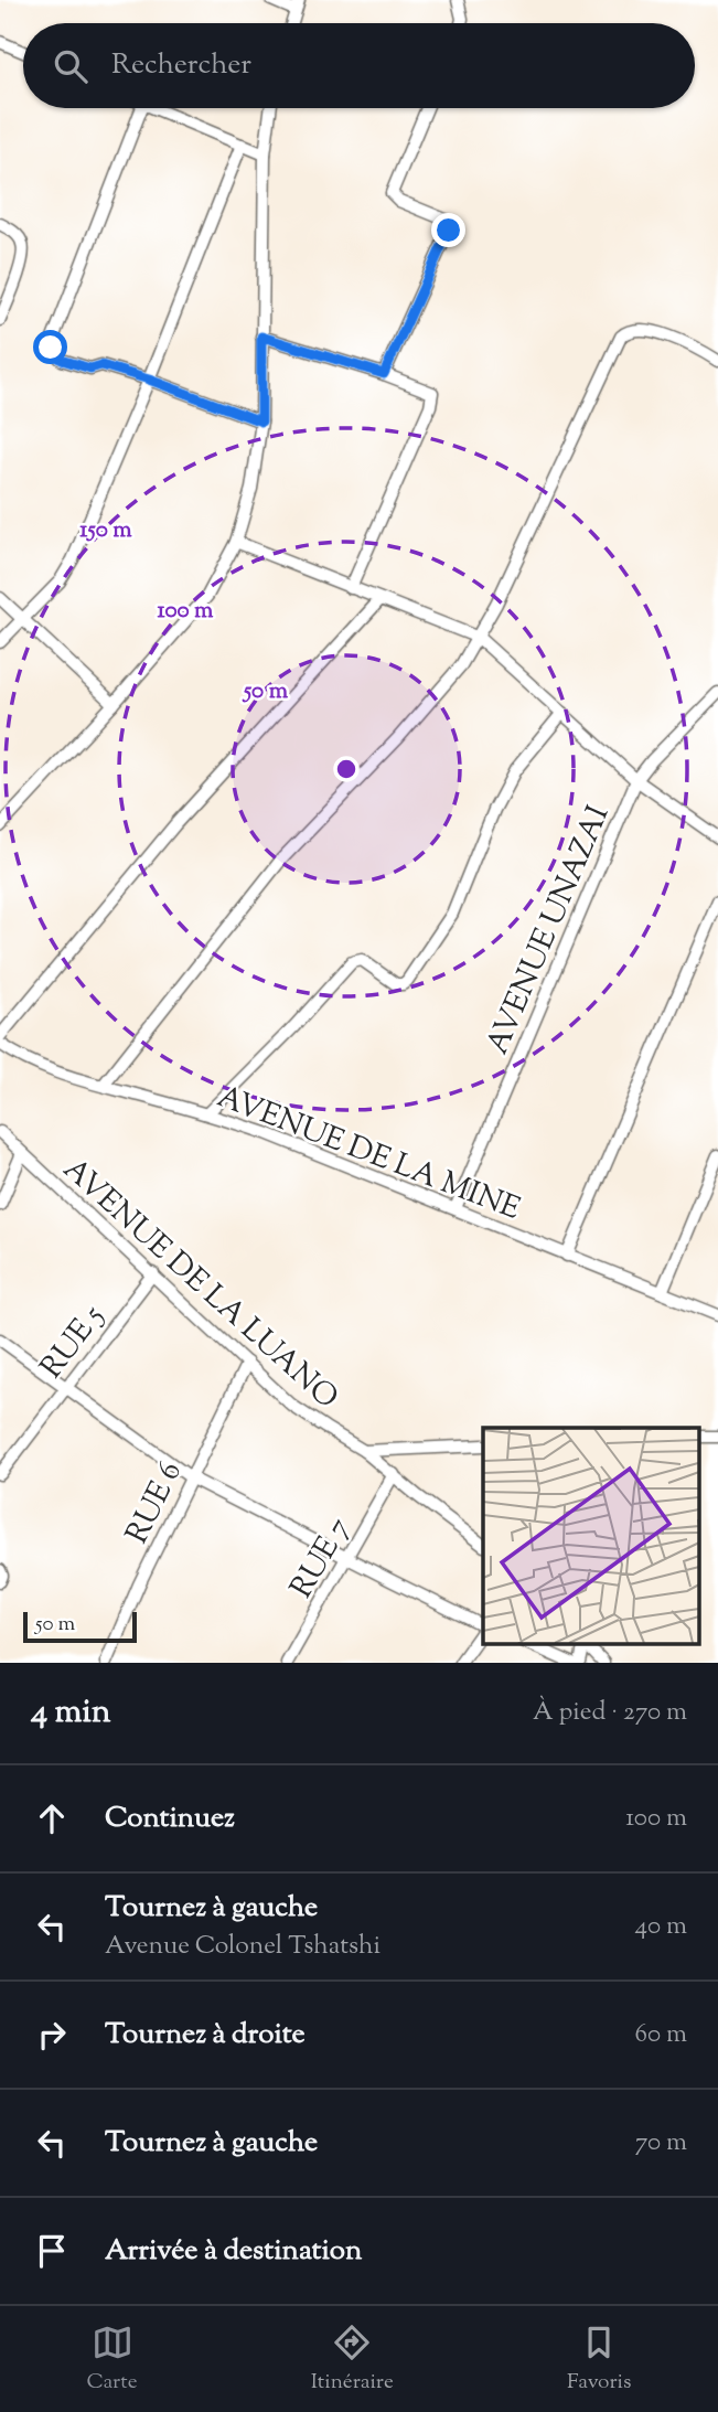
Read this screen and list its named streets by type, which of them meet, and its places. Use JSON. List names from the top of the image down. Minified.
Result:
{"streets":{"street":["AVENUE UNAZAI","AVENUE DE LA MINE","AVENUE DE LA LUANO","RUE 5","RUE 6","RUE 7"]},"crossings":[["AVENUE UNAZAI","AVENUE DE LA MINE"],["AVENUE DE LA LUANO","RUE 5"],["AVENUE DE LA LUANO","RUE 6"],["AVENUE DE LA LUANO","RUE 7"]],"scale_bar":"50 m","page":{"search":"Rechercher","scale":"50 m","heading":["4 min","À pied · 270 m"],"list":[["Continuez","100 m"],["Tournez à gauche","Avenue Colonel Tshatshi","40 m"],["Tournez à droite","60 m"],["Tournez à gauche","70 m"],"Arrivée à destination"],"nav":["Carte","Itinéraire","Favoris"]},"rings":["150 m","100 m","50 m"]}
